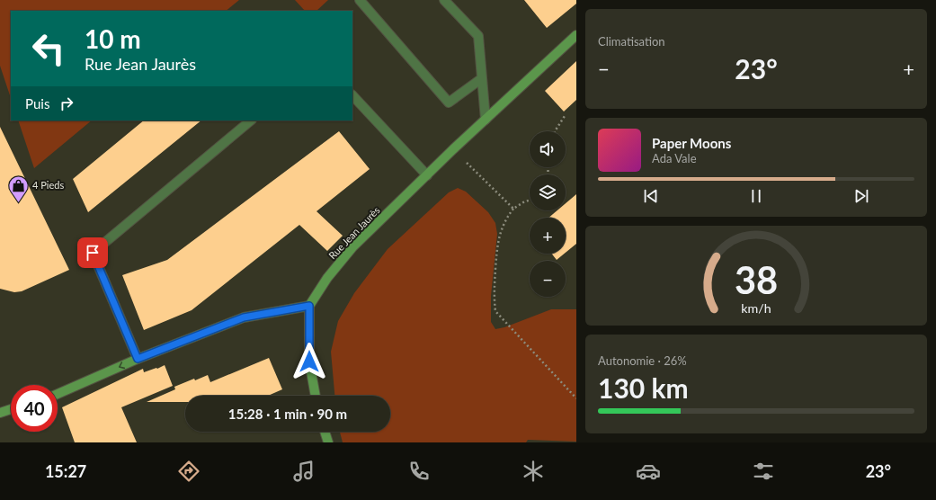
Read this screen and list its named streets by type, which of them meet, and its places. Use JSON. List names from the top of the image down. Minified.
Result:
{"streets":{"street":["Rue Jean Jaurès"]},"places":{"shop":["4 Pieds"]},"page":{"tile":["Climatisation",["Autonomie · 26%","130 km"]],"turn":["10 m","Rue Jean Jaurès"],"heat":["−","23°","+"],"then":"Puis","song":["Paper Moons","Ada Vale"],"map_buttons":["+","−"],"limit":"40","trip":"15:28 · 1 min · 90 m","tabs":["15:27","23°"],"gauge":["38","km/h"]}}
